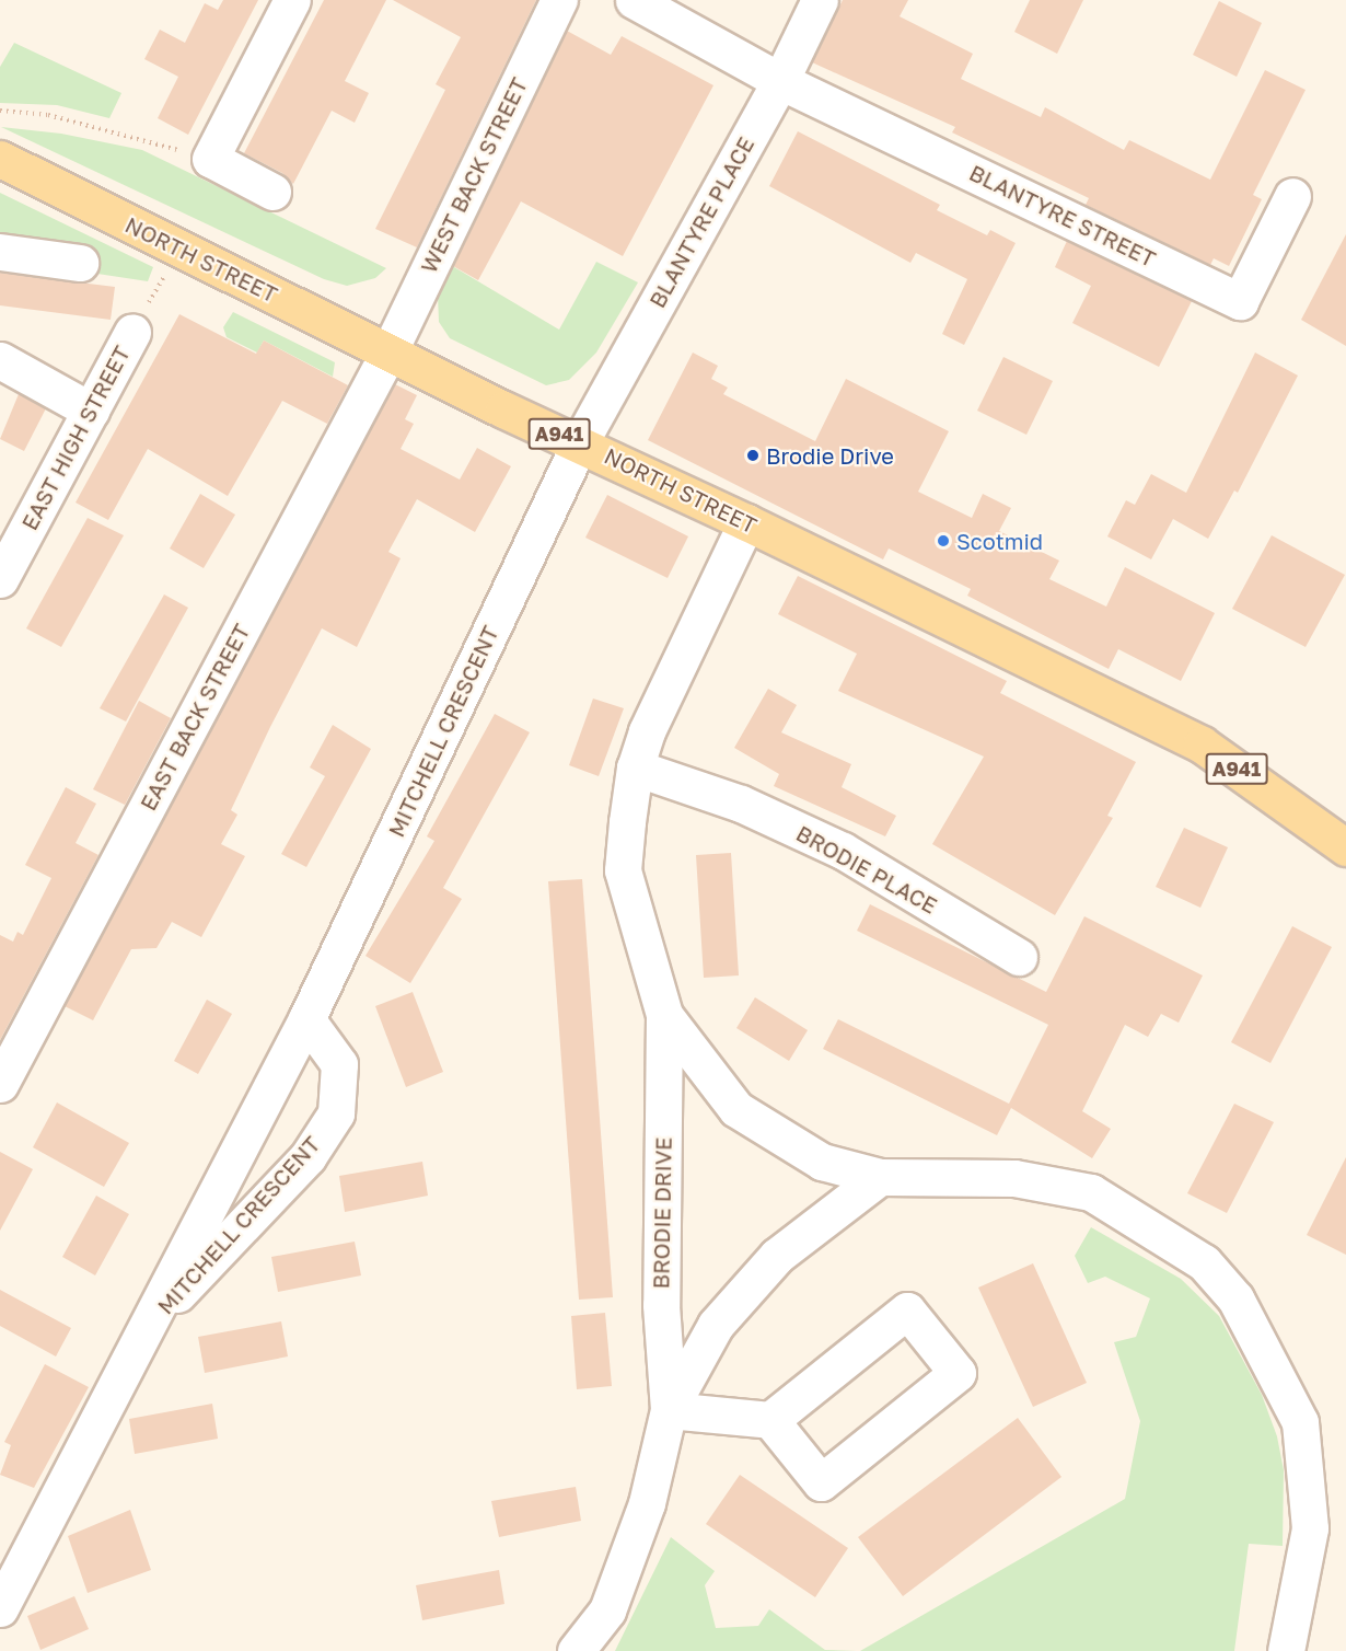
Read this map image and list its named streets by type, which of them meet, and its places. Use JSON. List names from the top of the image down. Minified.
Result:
{"streets":{"main road":["NORTH STREET","A941"],"street":["WEST BACK STREET","BLANTYRE STREET","BLANTYRE PLACE","EAST HIGH STREET","EAST BACK STREET","MITCHELL CRESCENT","BRODIE PLACE","BRODIE DRIVE"]},"crossings":[["WEST BACK STREET","NORTH STREET"],["WEST BACK STREET","EAST BACK STREET"],["BLANTYRE STREET","BLANTYRE PLACE"],["BLANTYRE PLACE","NORTH STREET"],["BLANTYRE PLACE","MITCHELL CRESCENT"],["NORTH STREET","EAST BACK STREET"],["NORTH STREET","MITCHELL CRESCENT"],["NORTH STREET","BRODIE DRIVE"],["BRODIE PLACE","BRODIE DRIVE"]],"places":["Brodie Drive","Scotmid"]}
